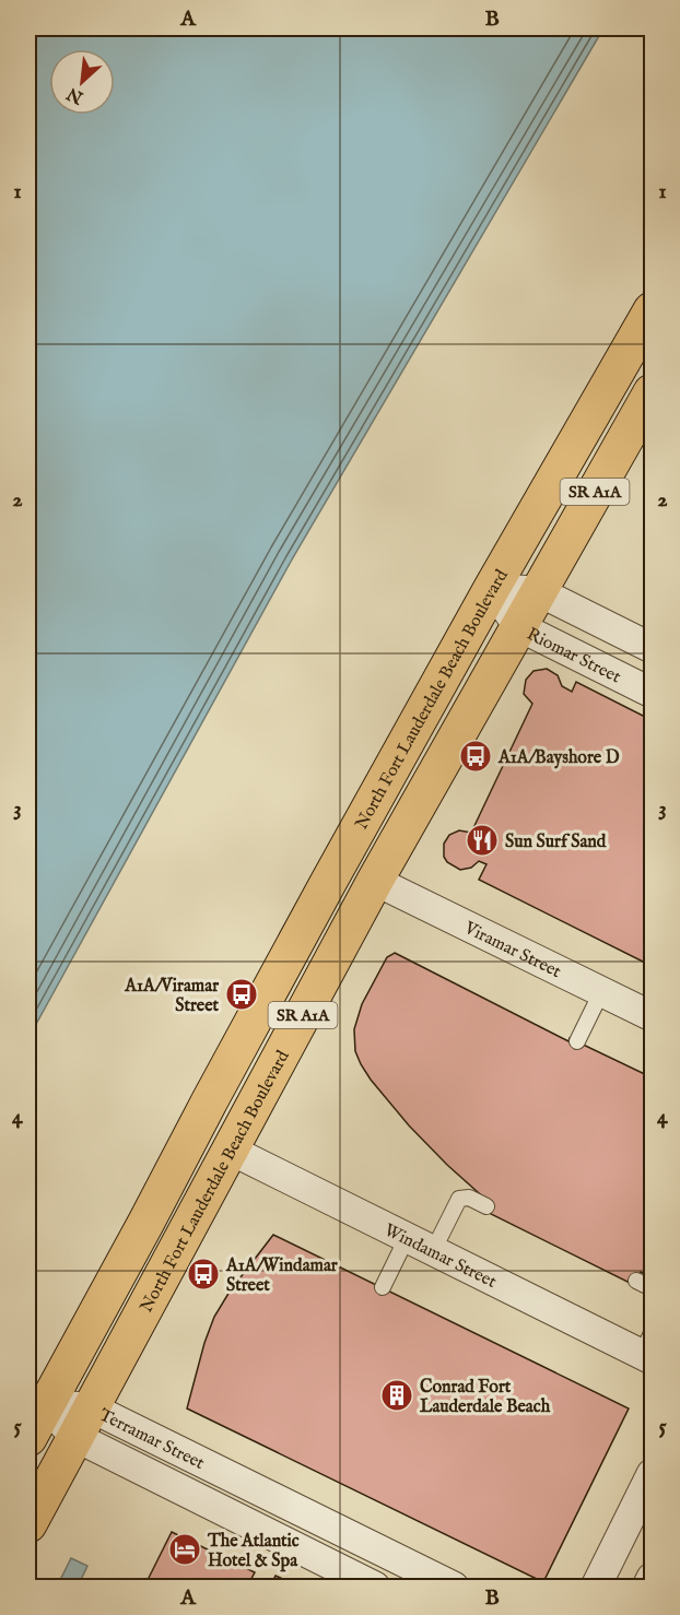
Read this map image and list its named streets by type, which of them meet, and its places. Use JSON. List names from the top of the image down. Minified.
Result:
{"streets":{"main road":["SR A1A","North Fort Lauderdale Beach Boulevard"],"street":["Riomar Street","Viramar Street","Windamar Street","Terramar Street"]},"crossings":[["Riomar Street","North Fort Lauderdale Beach Boulevard"],["North Fort Lauderdale Beach Boulevard","Viramar Street"],["North Fort Lauderdale Beach Boulevard","Windamar Street"],["North Fort Lauderdale Beach Boulevard","Terramar Street"]],"places":{"bus stop":["A1A/Bayshore D","A1A/Viramar Street","A1A/Windamar Street"],"restaurant":["Sun Surf Sand"],"building":["Conrad Fort Lauderdale Beach"],"hotel":["The Atlantic Hotel & Spa"]},"north":"bottom left","grid":{"columns":["A","B"],"rows":["1","2","3","4","5"]}}
